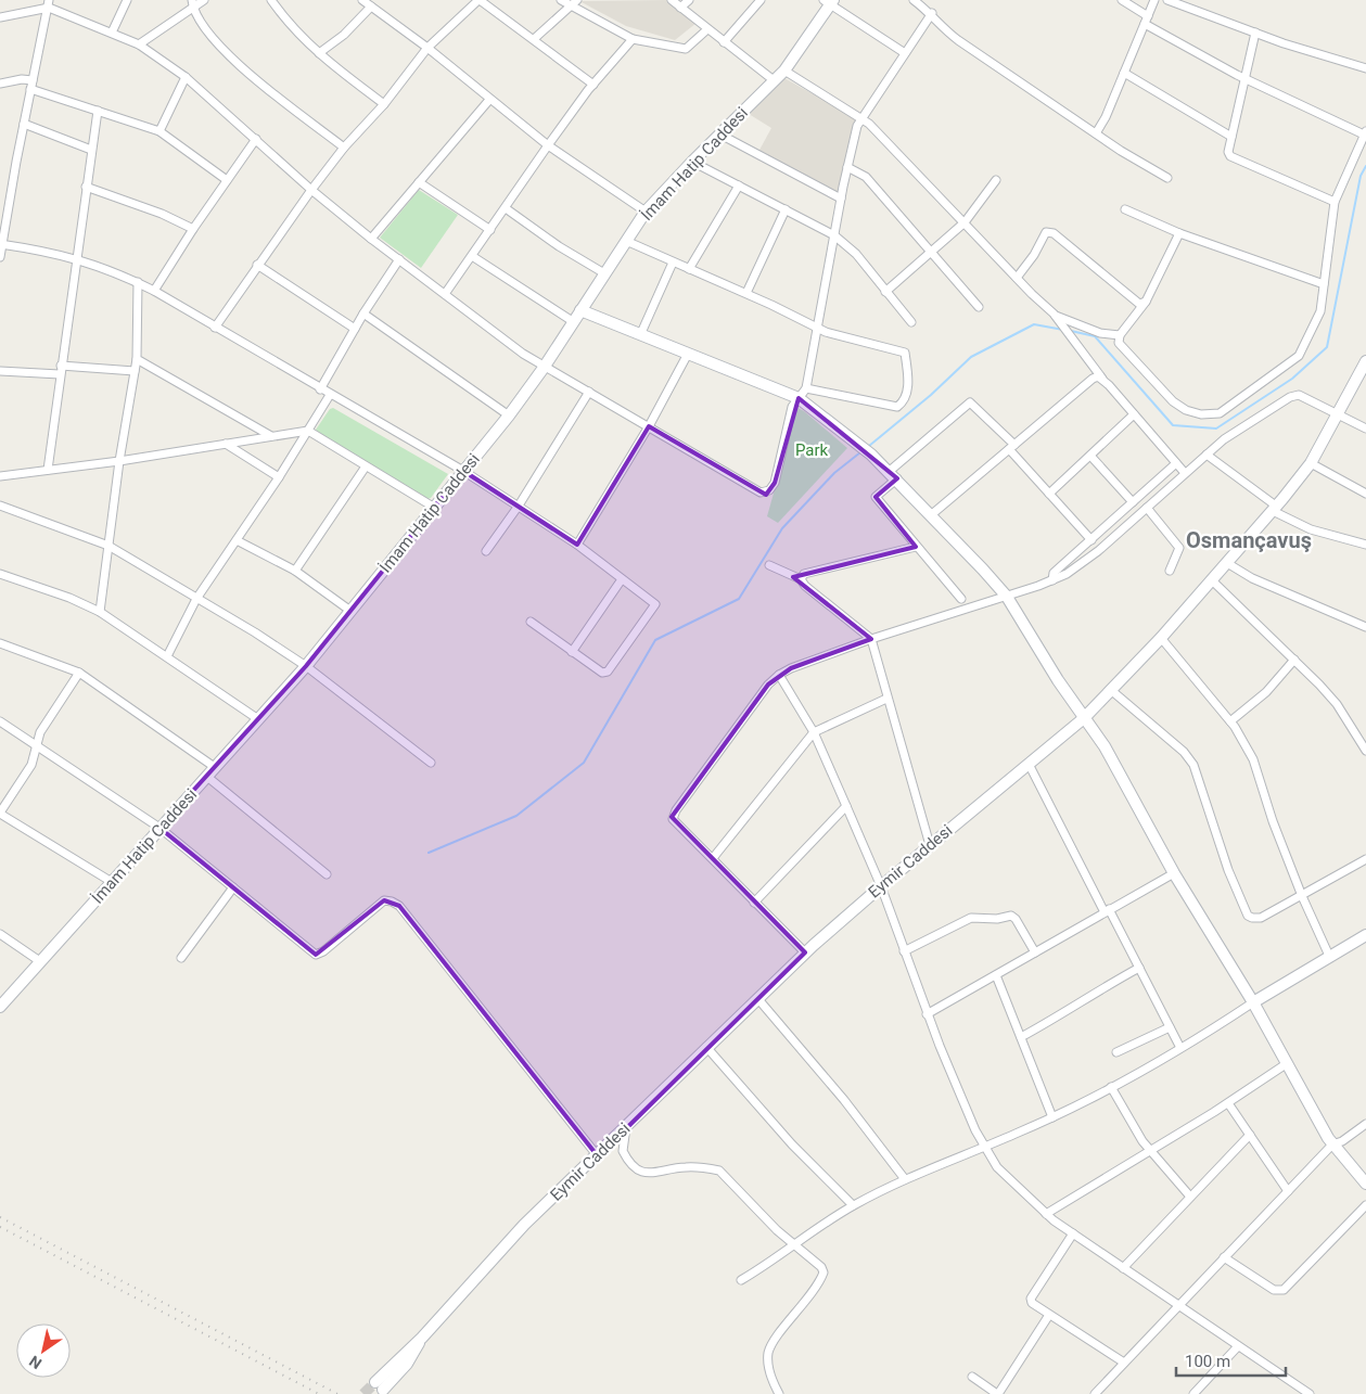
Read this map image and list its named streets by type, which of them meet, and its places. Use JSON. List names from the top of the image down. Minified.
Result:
{"streets":{"street":["İmam Hatip Caddesi","Eymir Caddesi"]},"districts":["Osmançavuş"],"parks":["Park"],"scale_bar":"100 m","north":"bottom left"}
